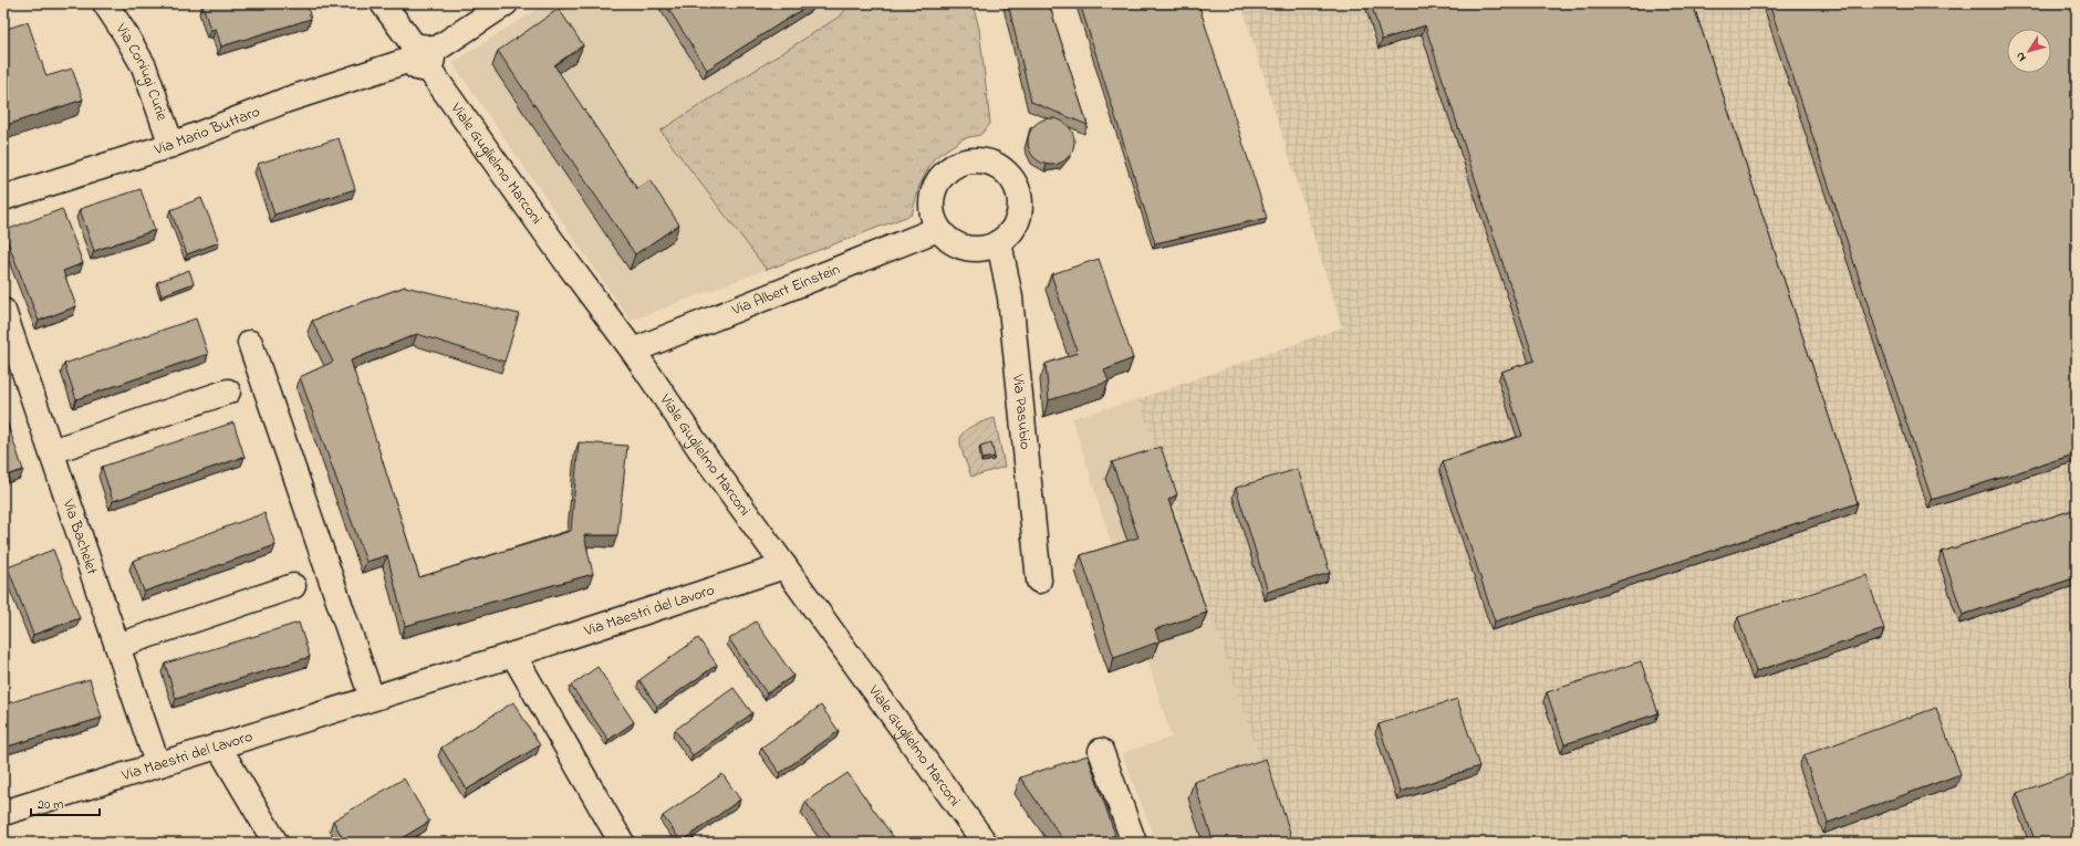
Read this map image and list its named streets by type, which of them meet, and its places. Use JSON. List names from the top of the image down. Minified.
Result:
{"streets":{"street":["Via Coniugi Curie","Via Mario Buttaro","Viale Guglielmo Marconi","Via Albert Einstein","Via Pasubio","Via Bachelet","Via Maestri del Lavoro"]},"crossings":[["Via Coniugi Curie","Via Mario Buttaro"],["Via Mario Buttaro","Viale Guglielmo Marconi"],["Viale Guglielmo Marconi","Via Albert Einstein"],["Viale Guglielmo Marconi","Via Maestri del Lavoro"],["Via Albert Einstein","Via Pasubio"],["Via Bachelet","Via Maestri del Lavoro"]],"scale_bar":"20 m","north":"bottom left"}
